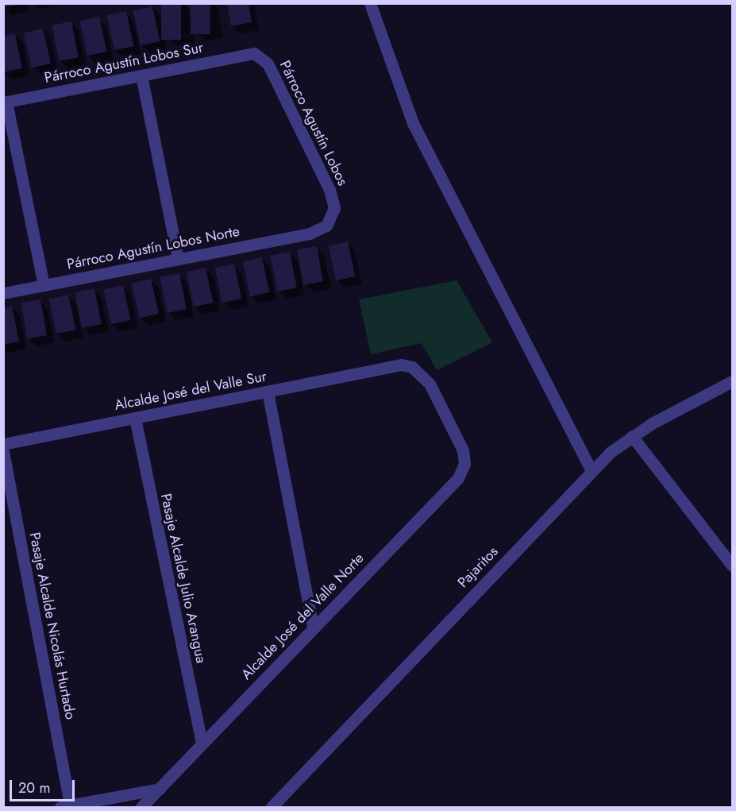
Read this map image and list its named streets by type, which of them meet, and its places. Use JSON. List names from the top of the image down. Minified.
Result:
{"streets":{"street":["Párroco Agustín Lobos Sur","Párroco Agustín Lobos","Párroco Agustín Lobos Norte","Alcalde José del Valle Sur","Pajaritos","Pasaje Alcalde Julio Arangua","Alcalde José del Valle Norte","Pasaje Alcalde Nicolás Hurtado"]},"crossings":[["Párroco Agustín Lobos Sur","Párroco Agustín Lobos"],["Párroco Agustín Lobos","Párroco Agustín Lobos Norte"],["Alcalde José del Valle Sur","Pasaje Alcalde Julio Arangua"],["Alcalde José del Valle Sur","Alcalde José del Valle Norte"],["Pasaje Alcalde Julio Arangua","Alcalde José del Valle Norte"]],"scale_bar":"20 m"}
